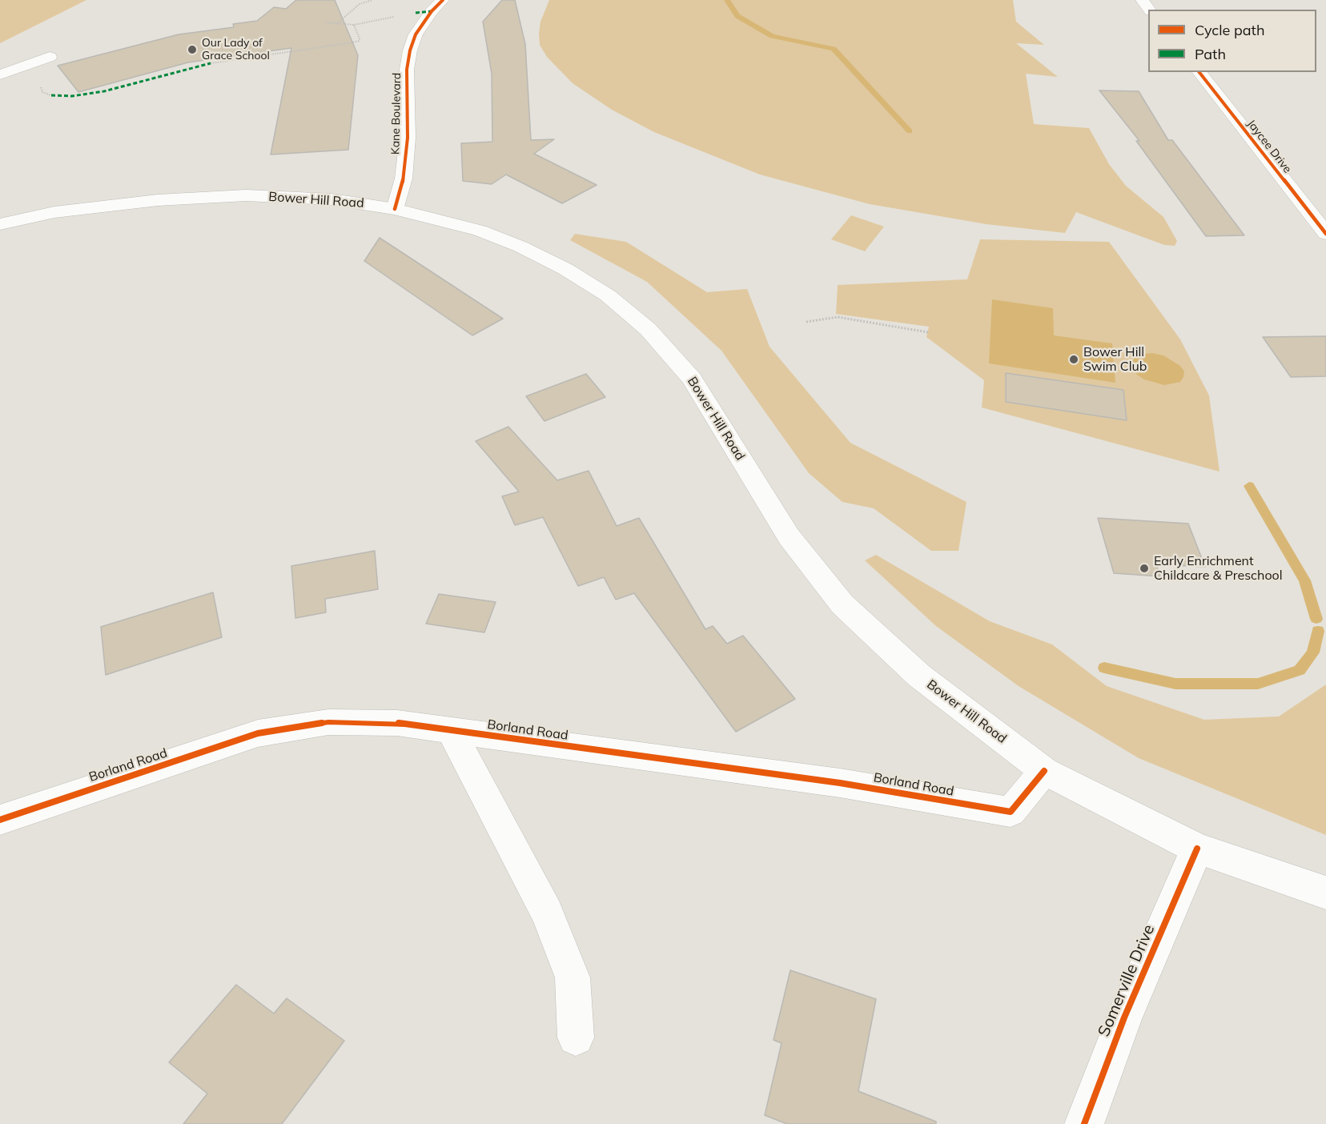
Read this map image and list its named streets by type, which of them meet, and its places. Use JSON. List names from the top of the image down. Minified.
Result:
{"streets":{"street":["Kane Boulevard","Jaycee Drive","Bower Hill Road","Borland Road","Somerville Drive"]},"crossings":[["Kane Boulevard","Bower Hill Road"],["Bower Hill Road","Borland Road"],["Bower Hill Road","Somerville Drive"]],"places":["Our Lady of Grace School","Bower Hill Swim Club","Early Enrichment Childcare & Preschool"],"legend":["Cycle path","Path"]}
